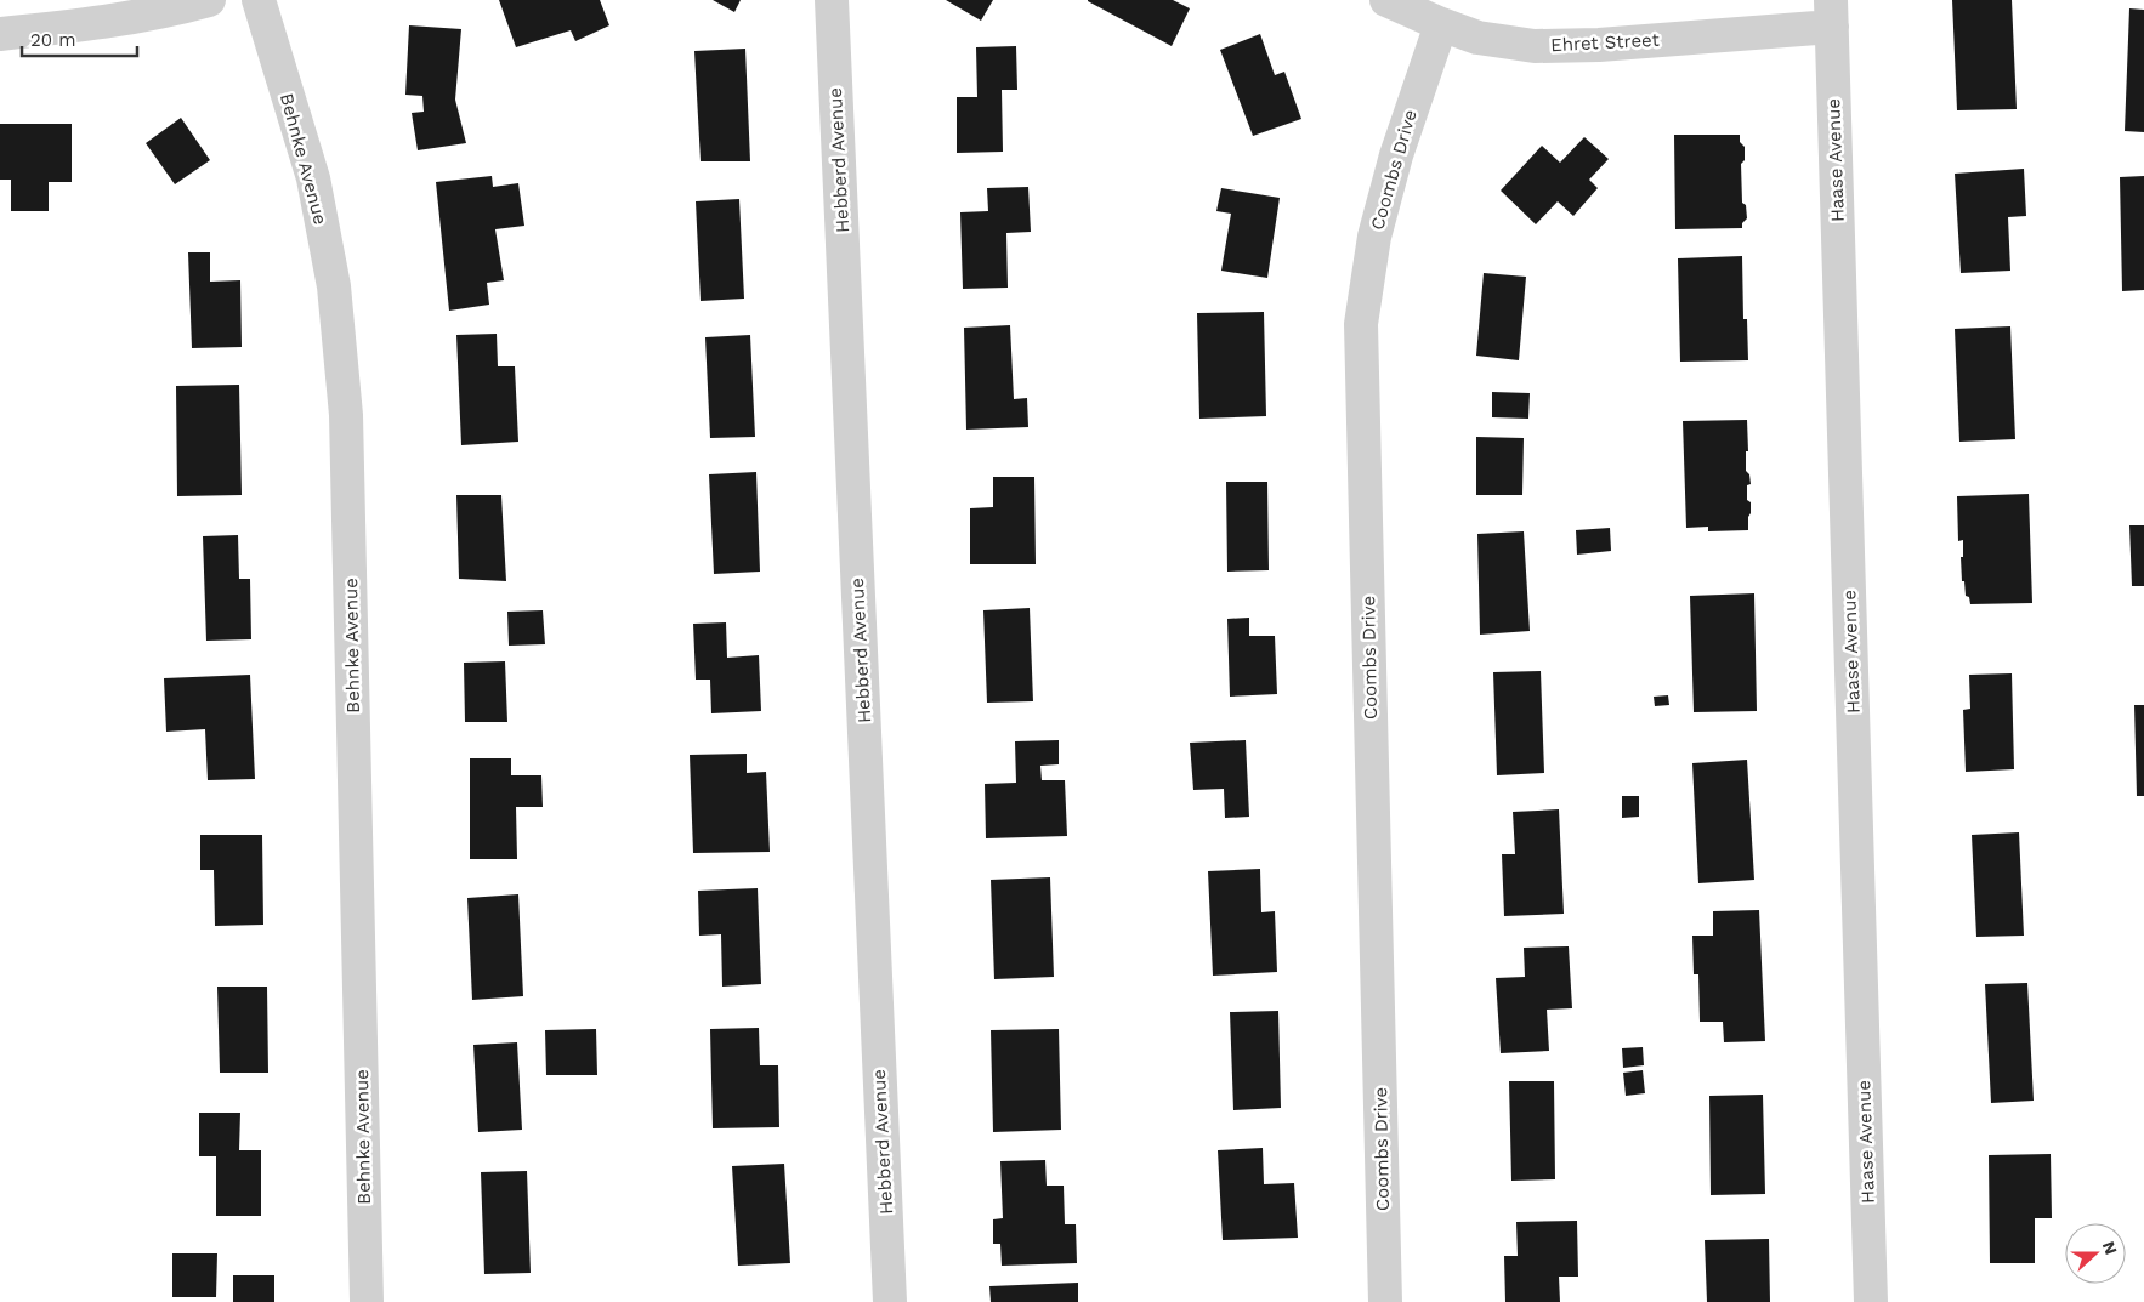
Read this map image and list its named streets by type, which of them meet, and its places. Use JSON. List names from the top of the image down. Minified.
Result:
{"streets":{"street":["Ehret Street","Behnke Avenue","Hebberd Avenue","Haase Avenue","Coombs Drive"]},"crossings":[["Ehret Street","Haase Avenue"],["Ehret Street","Coombs Drive"]],"scale_bar":"20 m","north":"right"}
